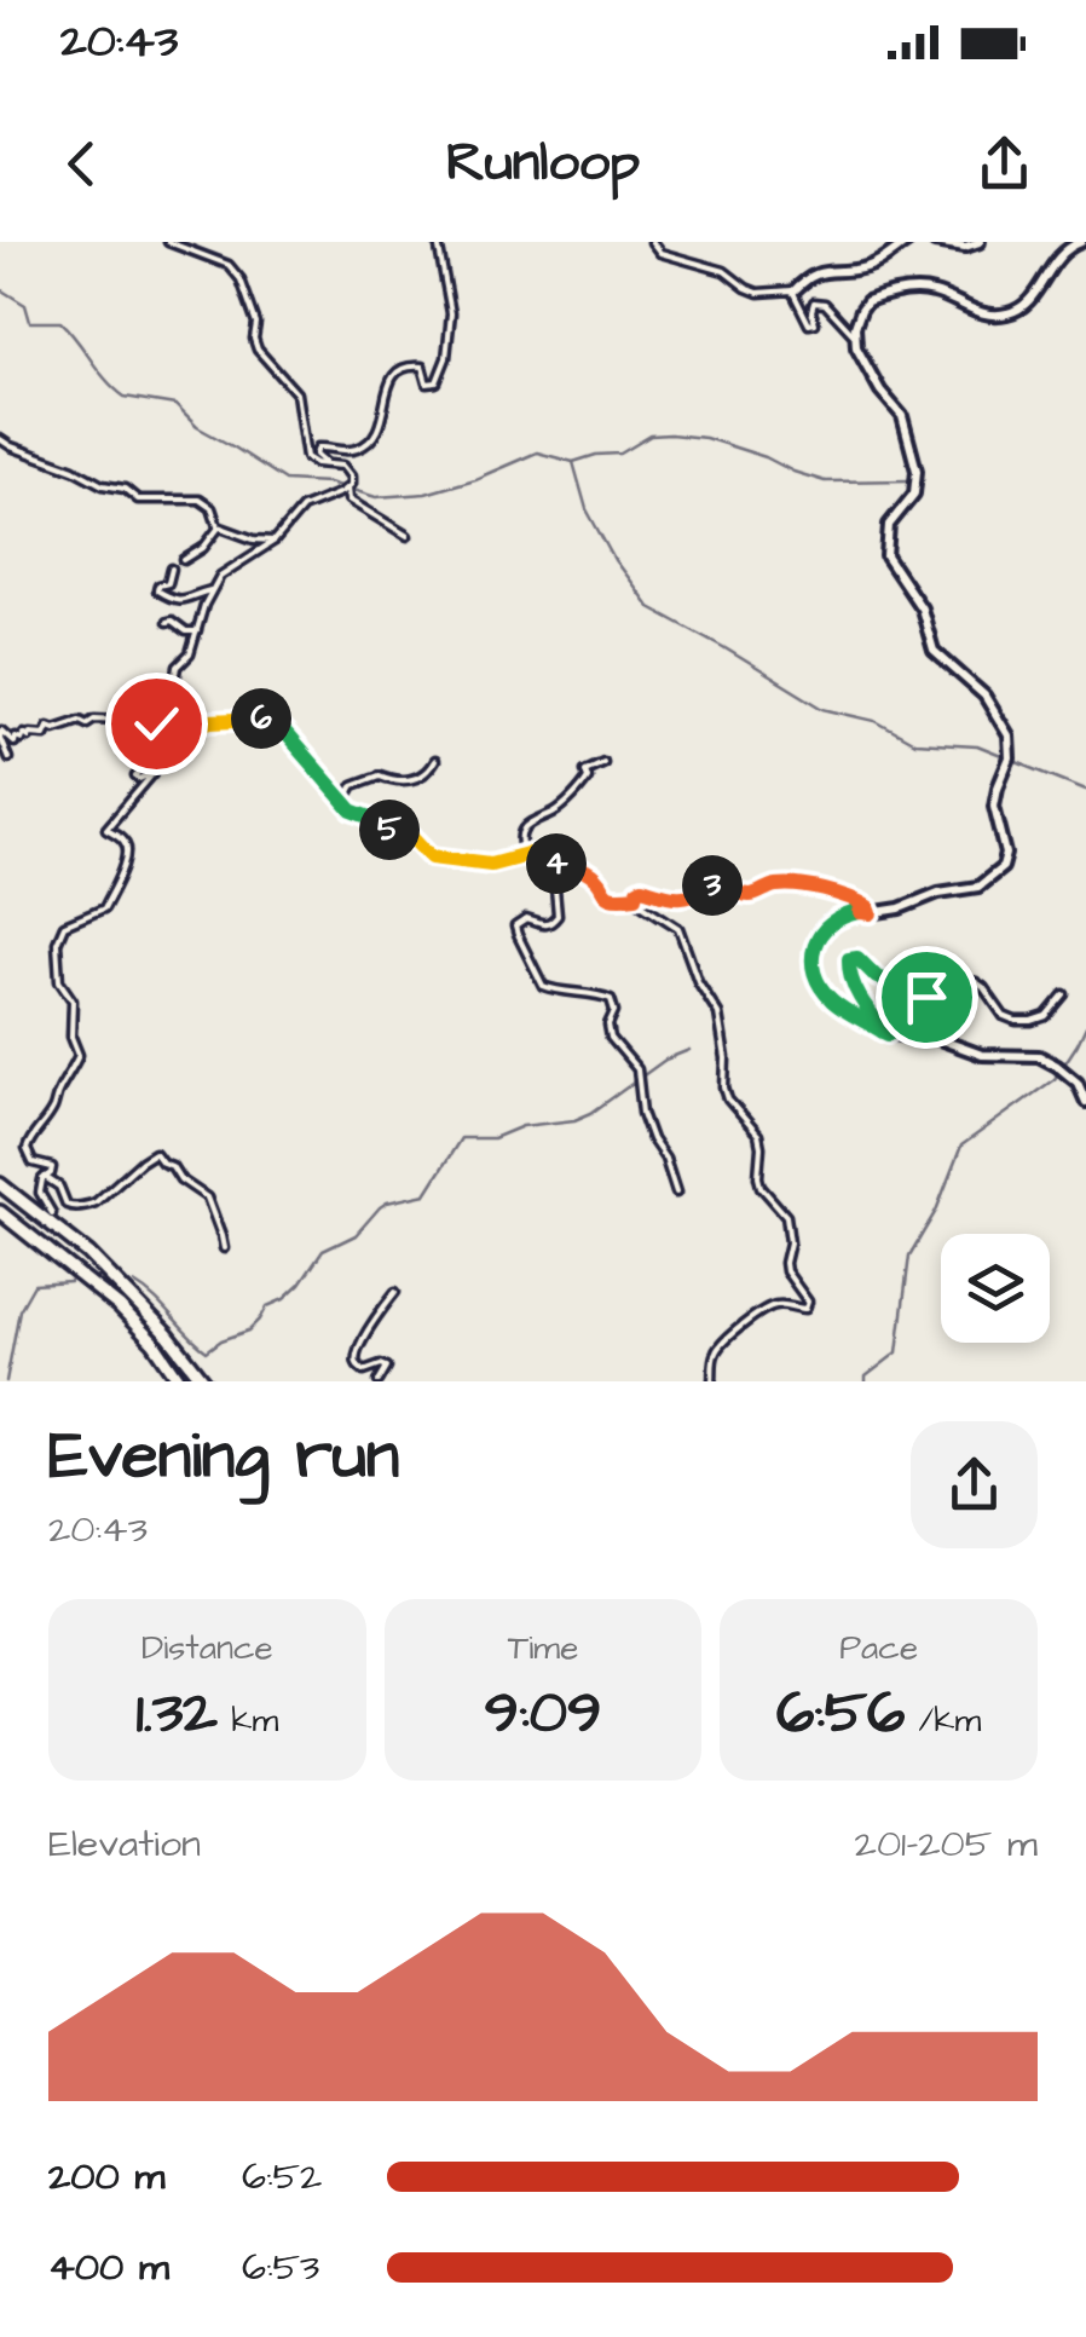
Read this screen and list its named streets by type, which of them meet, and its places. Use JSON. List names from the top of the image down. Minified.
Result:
{"page":{"status":"20:43","header":"Runloop","pins":["6","5","4","3"],"heading":["Evening run","20:43"],"stats":[["Distance","1.32 km"],["Time","9:09"],["Pace","6:56 /km"]],"chart":["Elevation","201–205 m"],"list":[{"name":"200 m","note":"6:52"},{"name":"400 m","note":"6:53"}]}}
